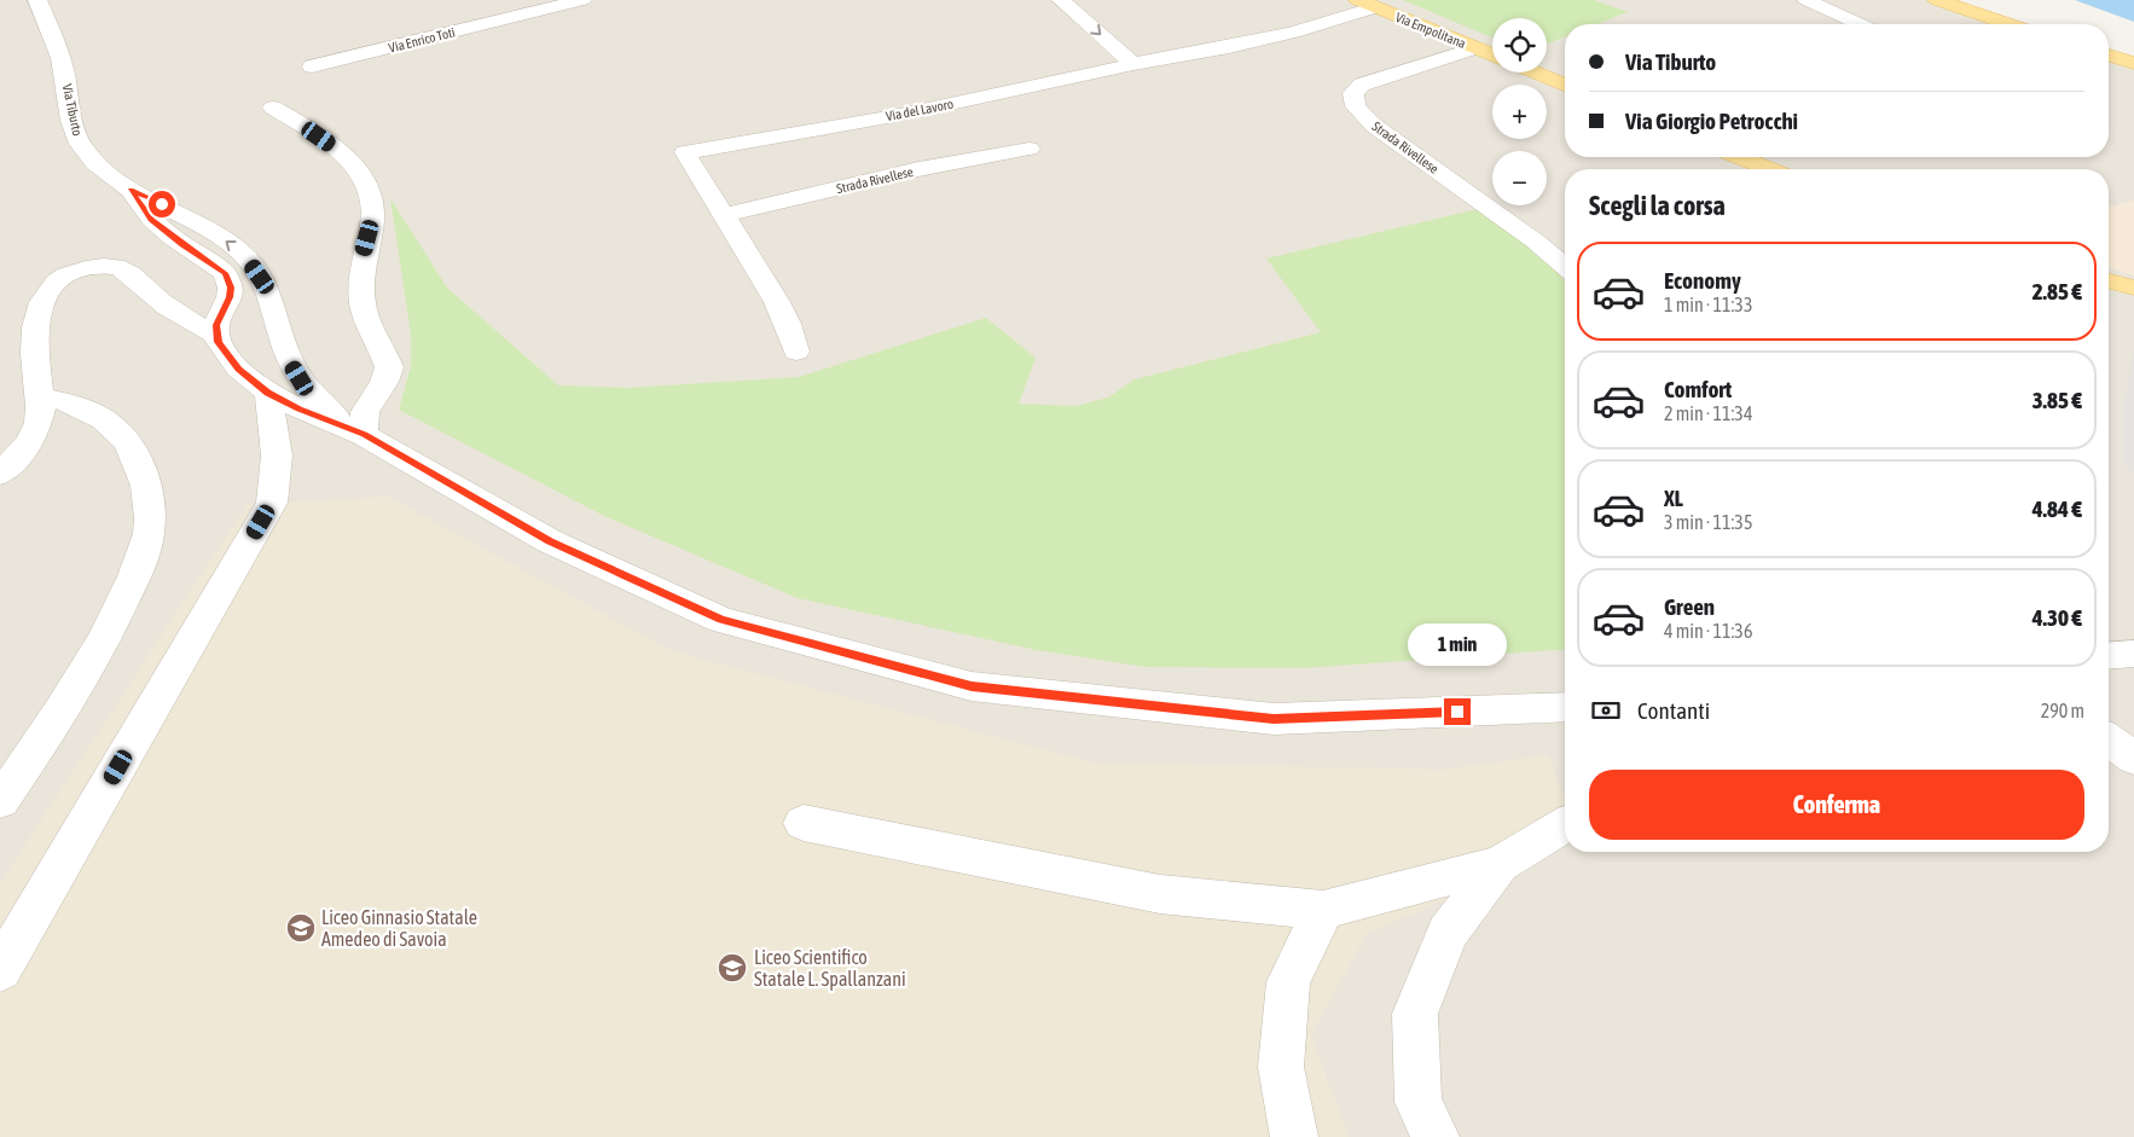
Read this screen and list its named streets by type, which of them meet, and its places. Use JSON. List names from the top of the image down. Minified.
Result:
{"streets":{"main road":["Via Empolitana"],"street":["Via Enrico Toti","Via Tiburto","Via del Lavoro","Strada Rivellese"]},"crossings":[["Via Empolitana","Via del Lavoro"],["Via Empolitana","Strada Rivellese"],["Via del Lavoro","Strada Rivellese"]],"places":{"school or university":["Liceo Ginnasio Statale Amedeo di Savoia","Liceo Scientifico Statale L. Spallanzani"]},"page":{"map_buttons":["+","−"],"banner":["Via Tiburto","Via Giorgio Petrocchi"],"heading":"Scegli la corsa","list":[{"name":"Economy","note":"1 min · 11:33","value":"2.85 €"},{"name":"Comfort","note":"2 min · 11:34","value":"3.85 €"},{"name":"XL","note":"3 min · 11:35","value":"4.84 €"},{"name":"Green","note":"4 min · 11:36","value":"4.30 €"}],"bubble":"1 min","pay":["Contanti","290 m"],"buttons":"Conferma"}}
